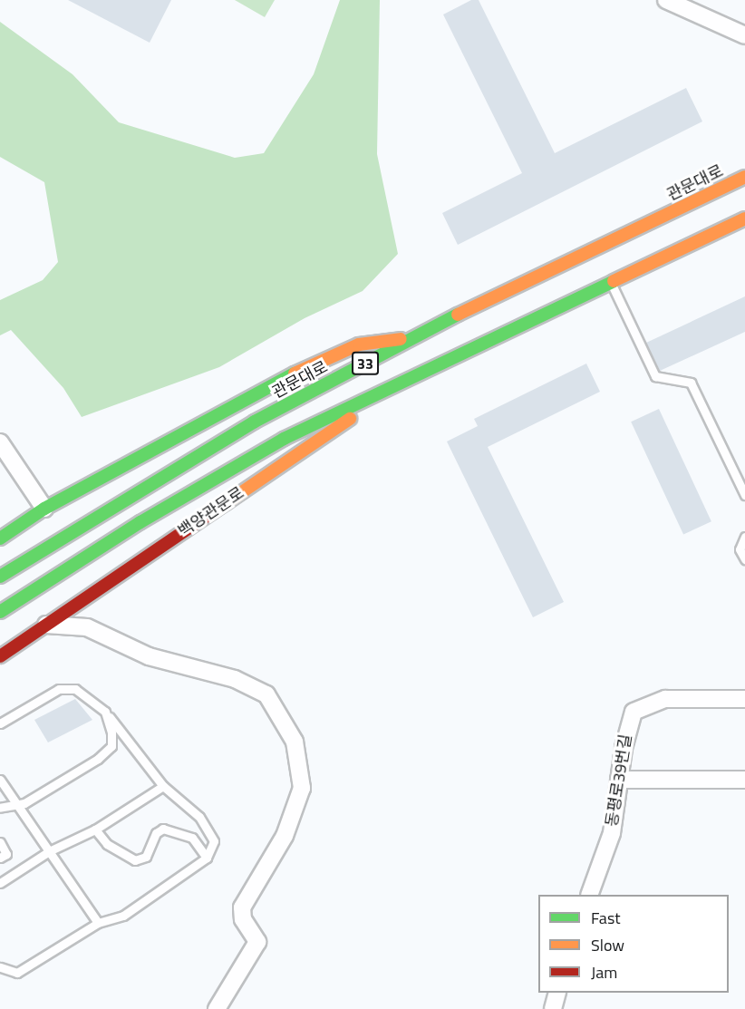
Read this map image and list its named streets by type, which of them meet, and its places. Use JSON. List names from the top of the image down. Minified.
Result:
{"streets":{"main road":["관문대로","33","백양관문로"],"street":["동평로39번길"]},"crossings":[["33","백양관문로"]],"legend":["Fast","Slow","Jam"]}
